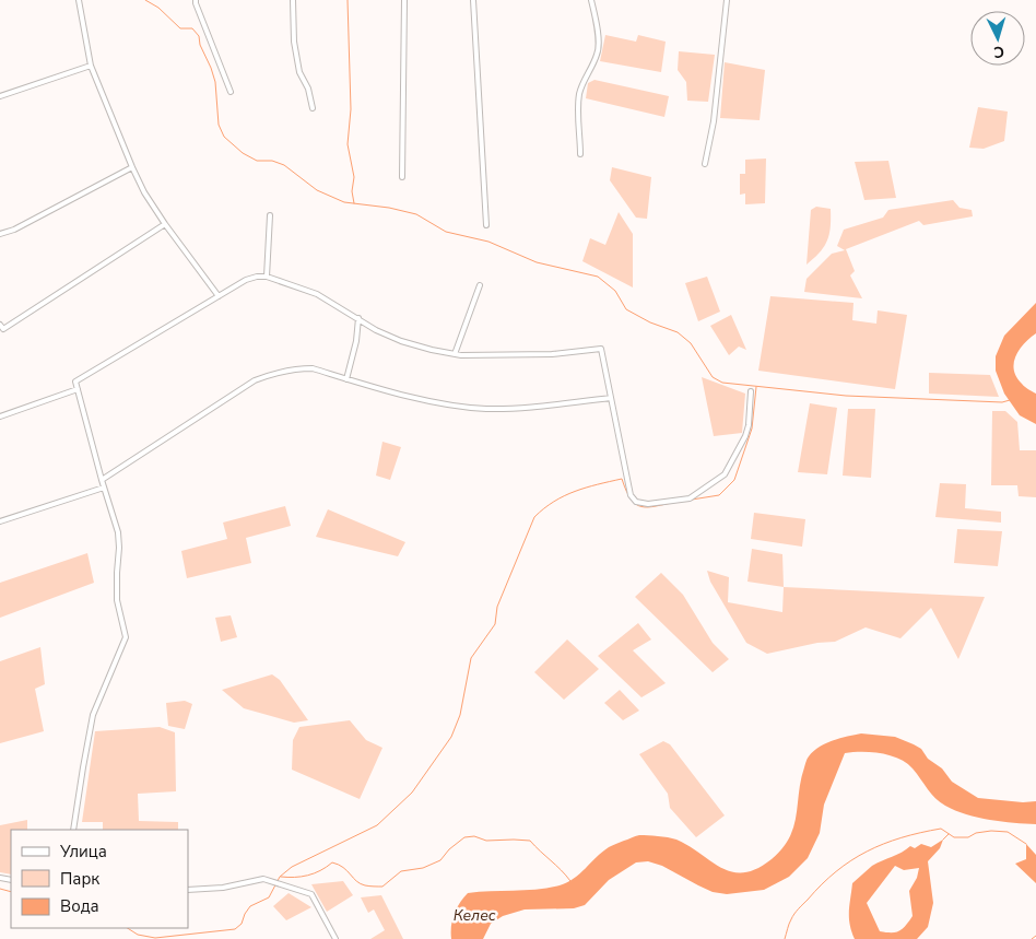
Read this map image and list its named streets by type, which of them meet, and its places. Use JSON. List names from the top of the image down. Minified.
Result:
{"water":["Келес"],"legend":["Улица","Парк","Вода"],"north":"bottom"}
